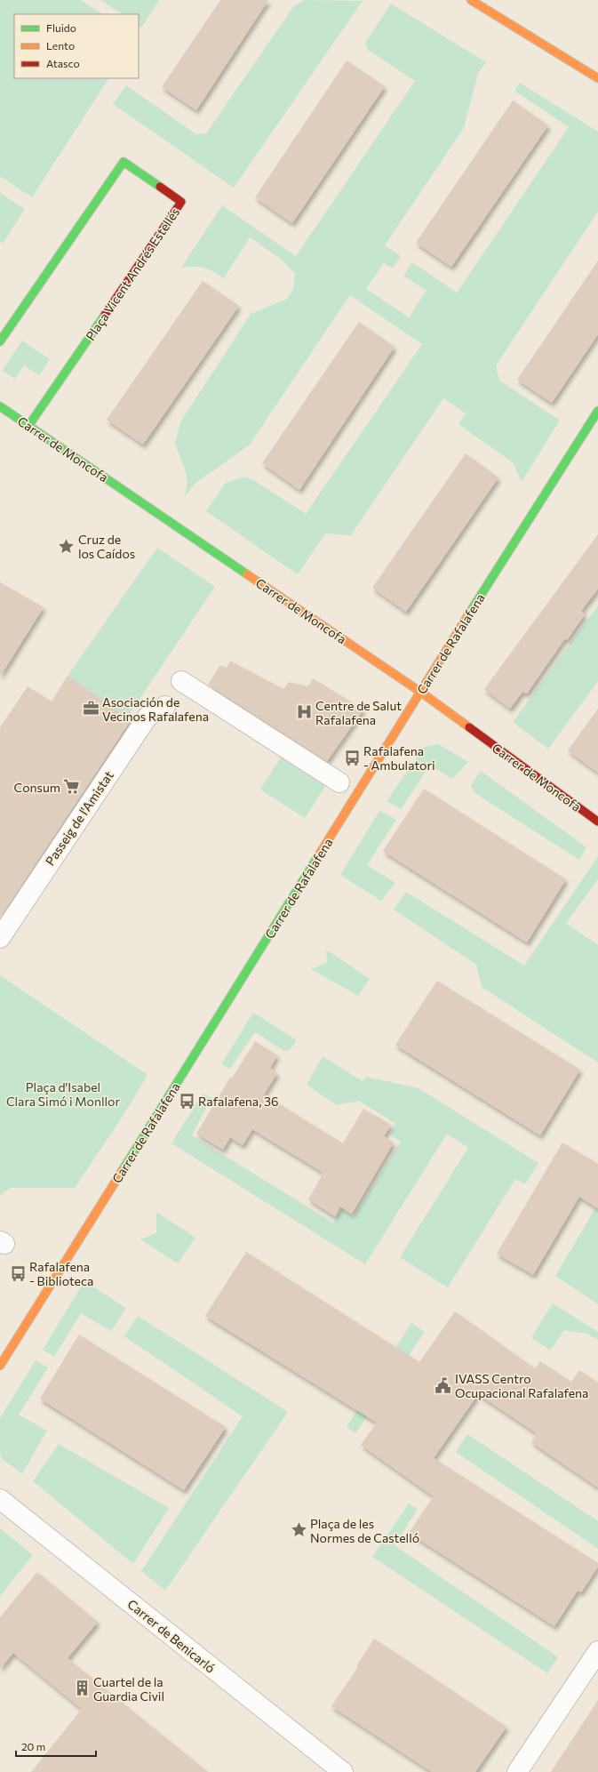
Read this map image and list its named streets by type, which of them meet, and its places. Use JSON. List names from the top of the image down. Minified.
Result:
{"streets":{"street":["Plaça Vicent Andrés Estellés","Carrer de Moncofa","Carrer de Rafalafena","Passeig de l'Amistat","Carrer de Benicarló"]},"crossings":[["Plaça Vicent Andrés Estellés","Carrer de Moncofa"],["Carrer de Moncofa","Carrer de Rafalafena"]],"parks":["Plaça d'Isabel Clara Simó i Monllor"],"places":{"place":["Cruz de los Caídos","Plaça de les Normes de Castelló"],"office":["Asociación de Vecinos Rafalafena"],"hospital":["Centre de Salut Rafalafena"],"bus stop":["Rafalafena - Ambulatori","Rafalafena, 36","Rafalafena - Biblioteca"],"supermarket":["Consum"],"public building":["IVASS Centro Ocupacional Rafalafena"],"building":["Cuartel de la Guardia Civil"]},"legend":["Fluido","Lento","Atasco"],"scale_bar":"20 m"}
